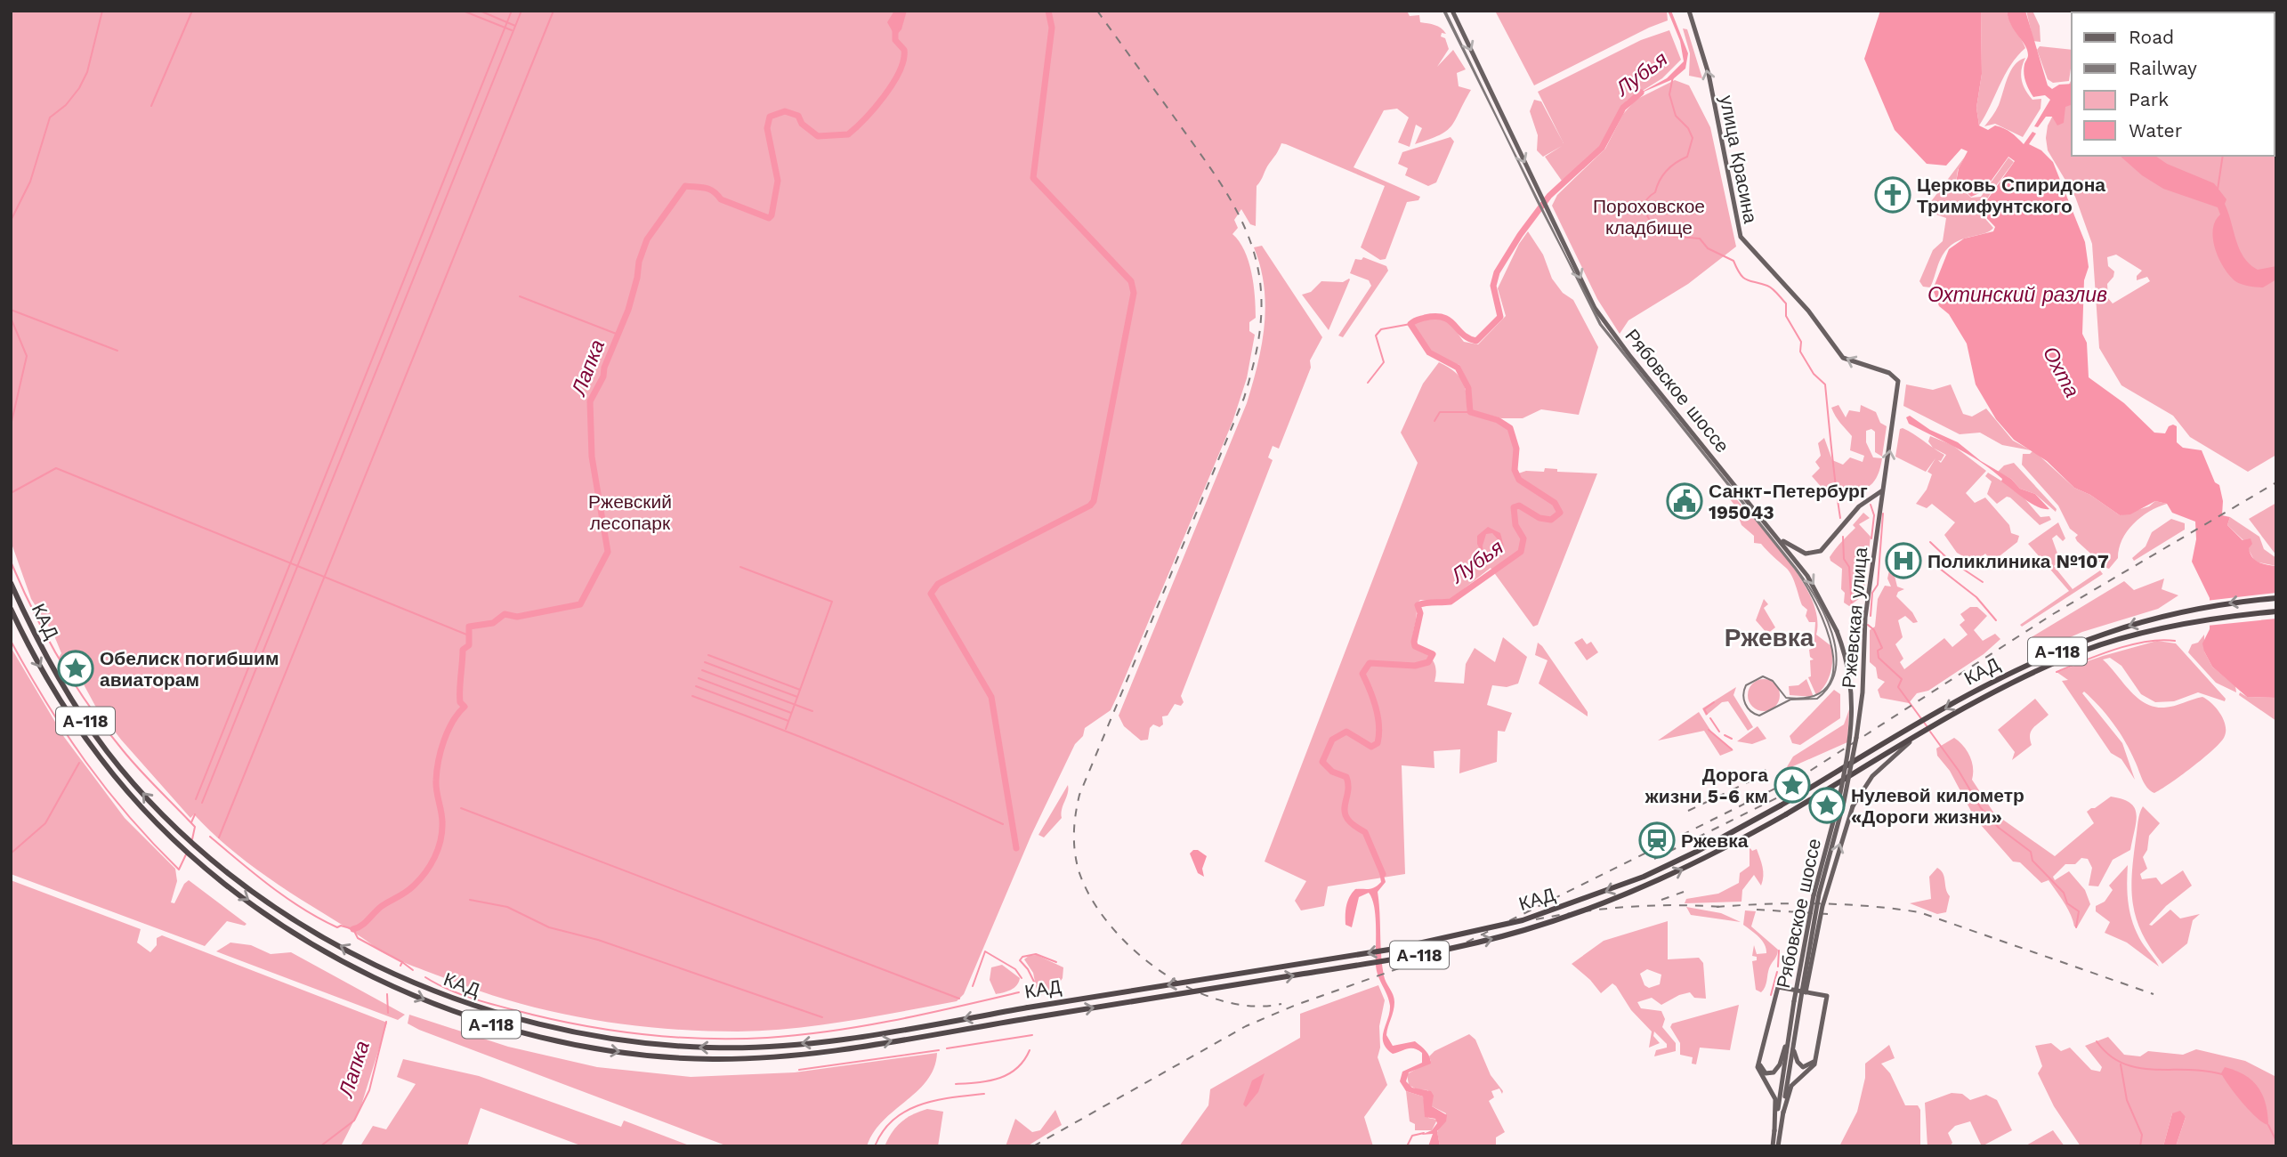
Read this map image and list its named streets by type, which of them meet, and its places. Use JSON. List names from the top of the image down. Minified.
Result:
{"streets":{"highway":["КАД","А-118"],"main road":["улица Красина","Рябовское шоссе","Ржевская улица"]},"crossings":[["улица Красина","Ржевская улица"],["Рябовское шоссе","Ржевская улица"]],"one_way":["улица Красина","Рябовское шоссе"],"districts":["Ржевка"],"water":["Лубья","Охтинский разлив","Лапка","Охта"],"parks":["Пороховское кладбище","Ржевский лесопарк"],"places":{"church":["Церковь Спиридона Тримифунтского"],"public building":["Санкт-Петербург 195043"],"hospital":["Поликлиника №107"],"place":["Обелиск погибшим авиаторам","Дорога жизни 5-6 км","Нулевой километр «Дороги жизни»"],"station":["Ржевка"]},"legend":["Road","Railway","Park","Water"]}
